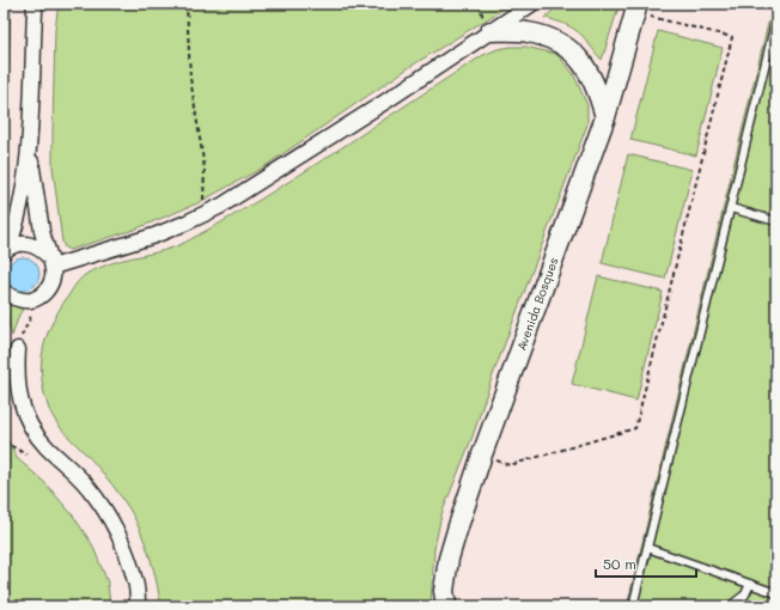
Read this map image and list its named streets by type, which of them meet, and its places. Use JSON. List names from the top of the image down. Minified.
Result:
{"streets":{"street":["Avenida Bosques"]},"scale_bar":"50 m"}
